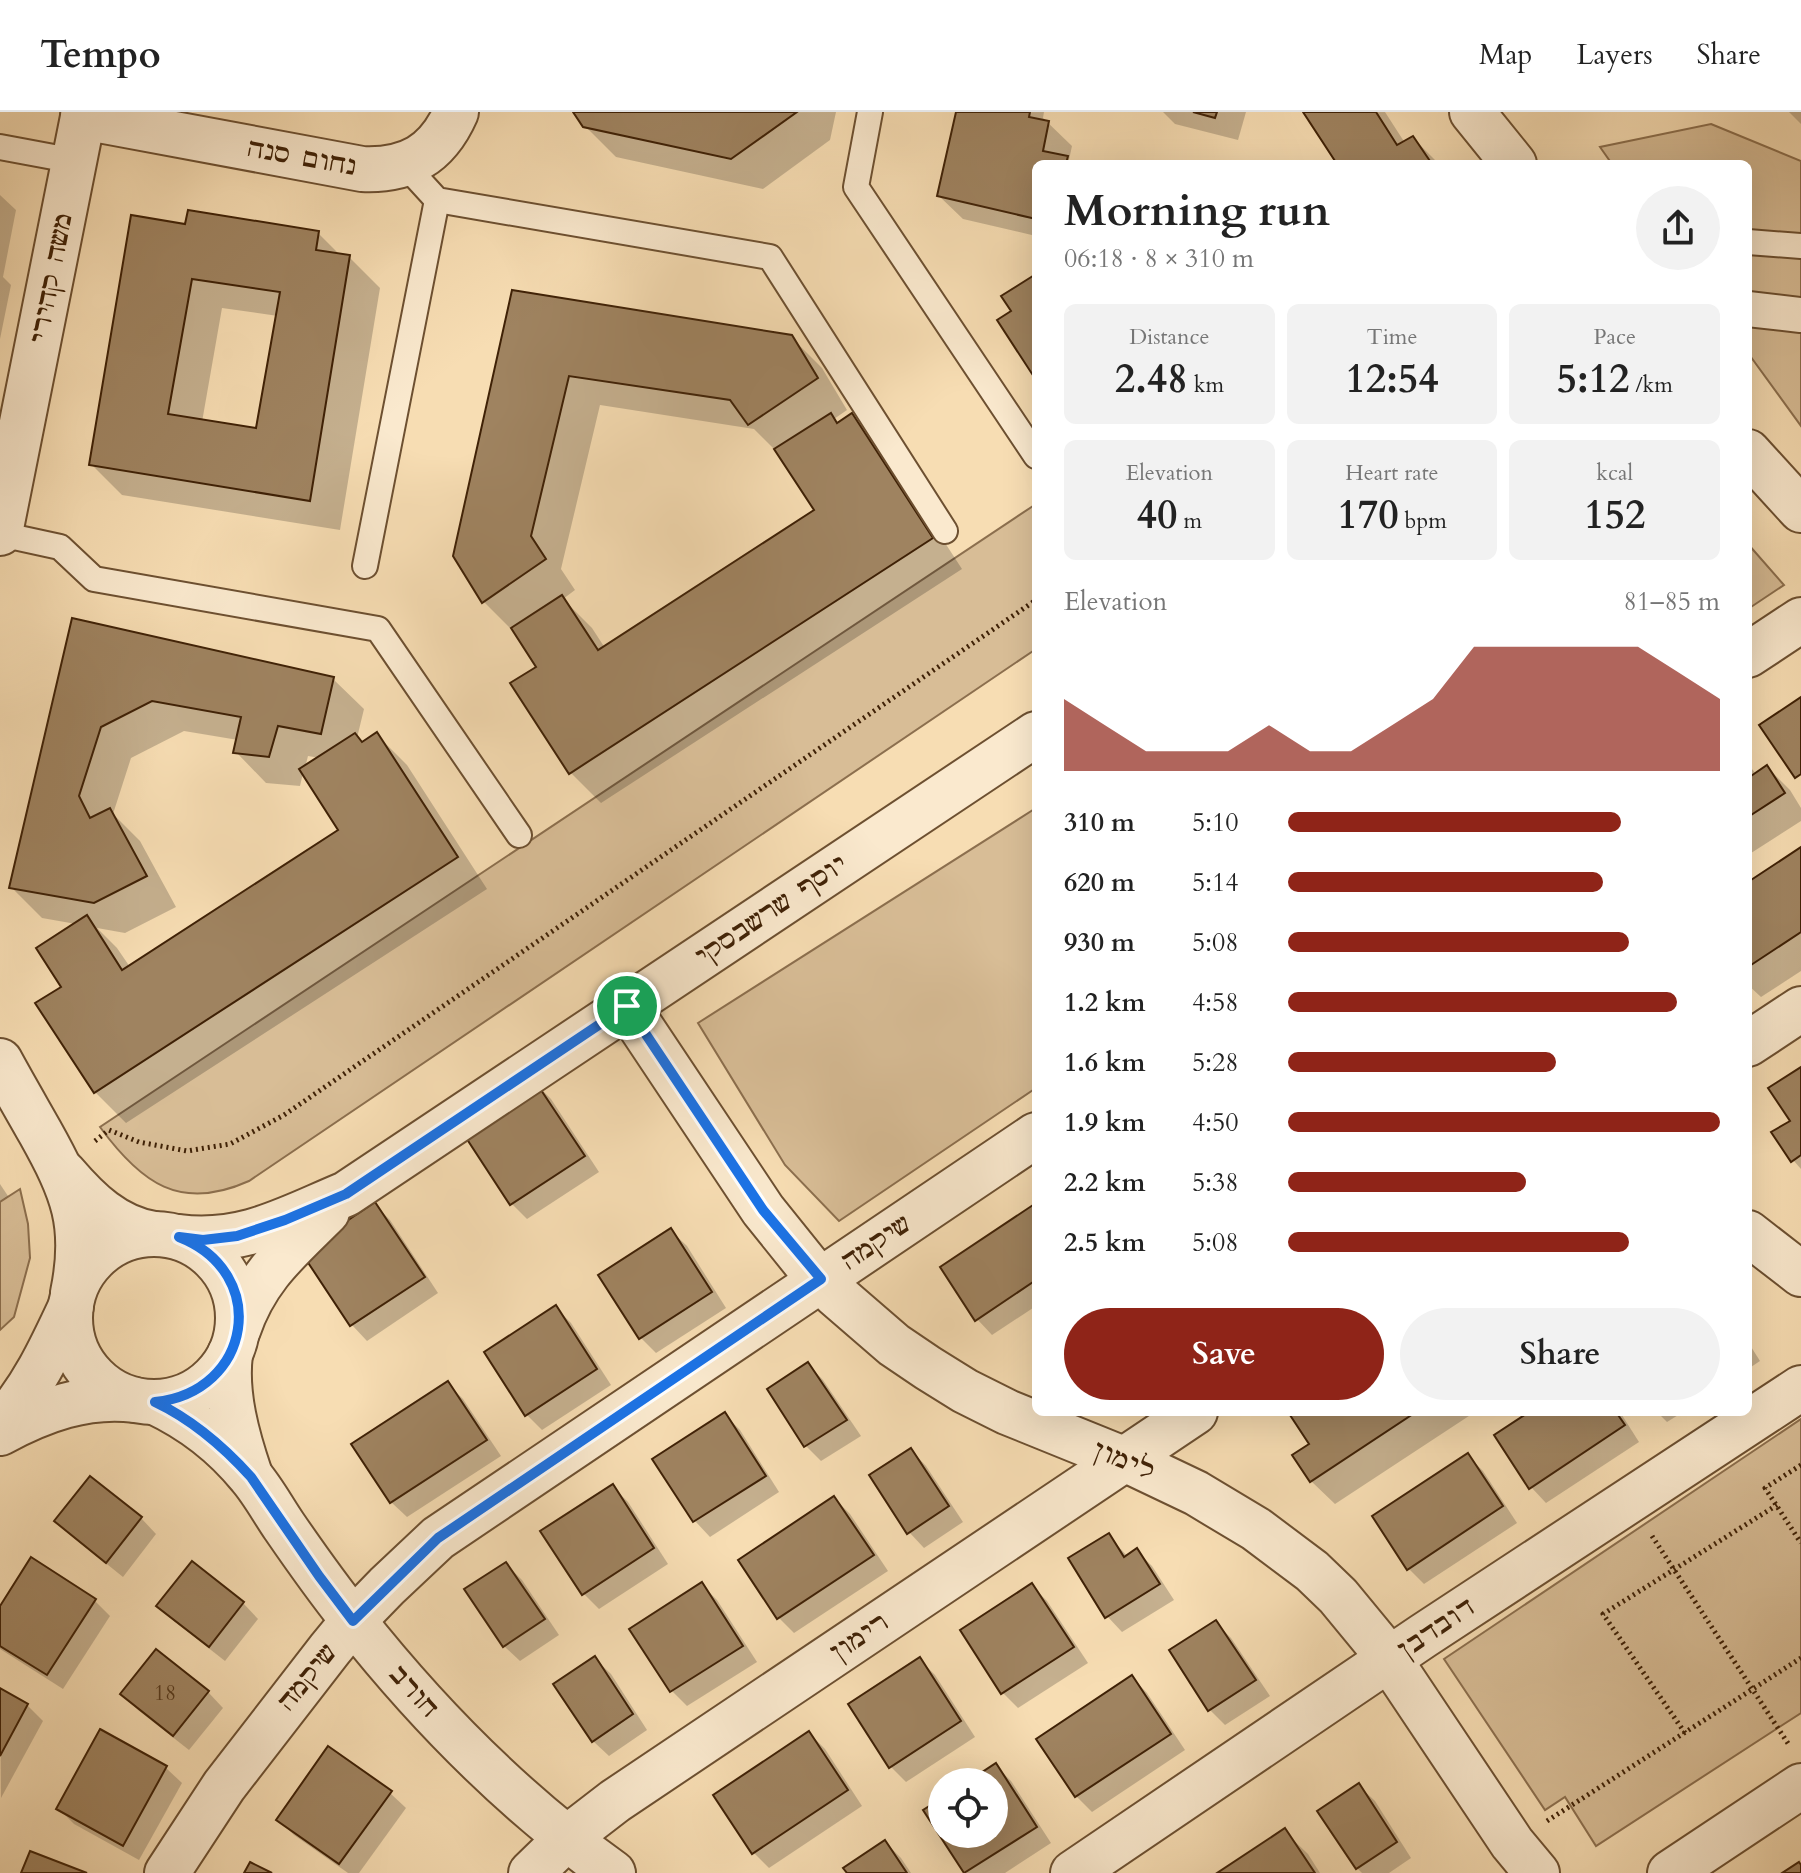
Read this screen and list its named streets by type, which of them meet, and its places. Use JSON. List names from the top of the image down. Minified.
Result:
{"streets":{"street":["נחום סנה","משה קהירי","יוסף שרשבסקי","שיקמה","לימון","דובדבן","רימון","חורב"]},"crossings":[["נחום סנה","משה קהירי"],["יוסף שרשבסקי","לימון"],["יוסף שרשבסקי","חורב"],["שיקמה","לימון"],["שיקמה","חורב"],["לימון","דובדבן"],["לימון","רימון"],["רימון","חורב"]],"house_numbers":["18"],"page":{"header":"Tempo","nav":["Map","Layers","Share"],"heading":["Morning run","06:18 · 8 × 310 m"],"stats":[["Distance","2.48 km"],["Time","12:54"],["Pace","5:12 /km"],["Elevation","40 m"],["Heart rate","170 bpm"],["kcal","152"]],"chart":["Elevation","81–85 m"],"list":[{"name":"310 m","note":"5:10"},{"name":"620 m","note":"5:14"},{"name":"930 m","note":"5:08"},{"name":"1.2 km","note":"4:58"},{"name":"1.6 km","note":"5:28"},{"name":"1.9 km","note":"4:50"},{"name":"2.2 km","note":"5:38"},{"name":"2.5 km","note":"5:08"}],"buttons":["Save","Share"]}}
